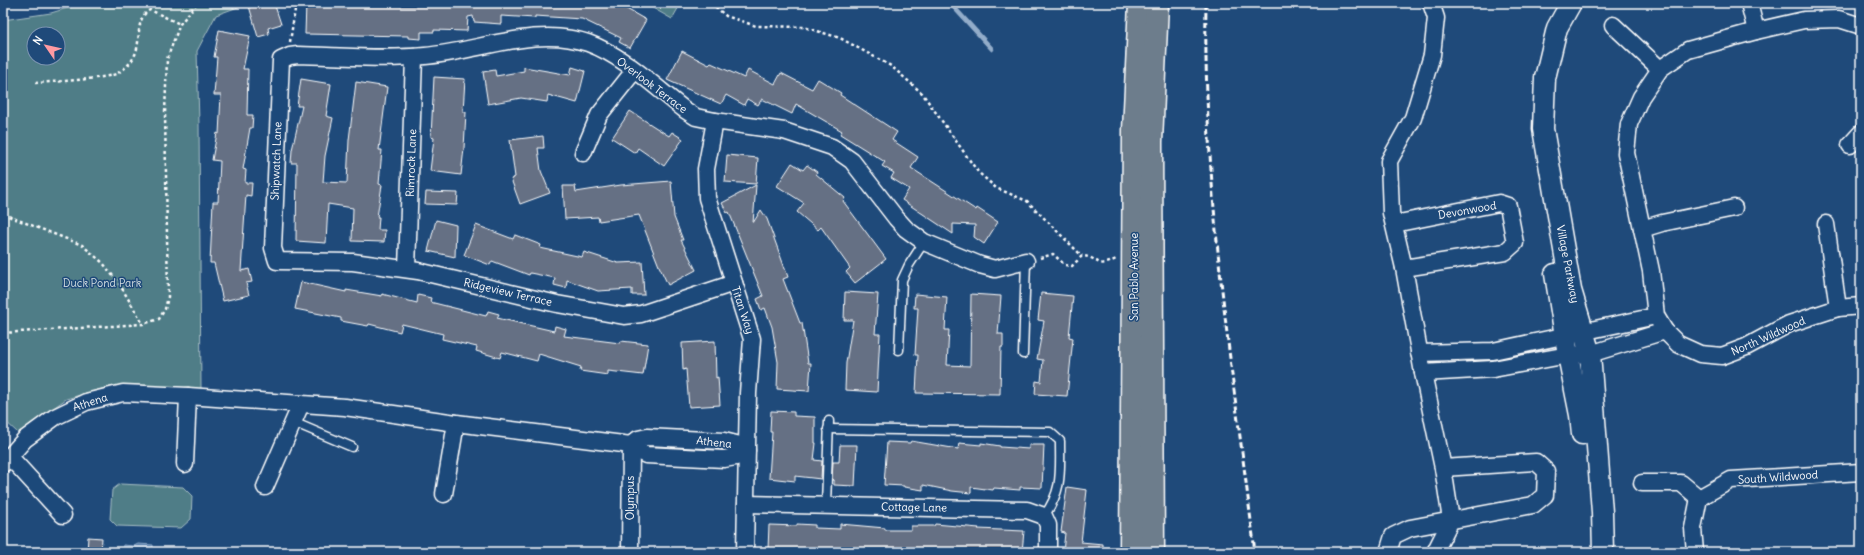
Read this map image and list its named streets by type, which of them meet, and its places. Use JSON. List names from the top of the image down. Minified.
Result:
{"streets":{"main road":["San Pablo Avenue"],"street":["Overlook Terrace","Shipwatch Lane","Rimrock Lane","Devonwood","Village Parkway","Ridgeview Terrace","Titan Way","North Wildwood","Athena","South Wildwood","Olympus","Cottage Lane"]},"crossings":[["Overlook Terrace","Shipwatch Lane"],["Overlook Terrace","Rimrock Lane"],["Overlook Terrace","Titan Way"],["Shipwatch Lane","Ridgeview Terrace"],["Rimrock Lane","Ridgeview Terrace"],["Ridgeview Terrace","Titan Way"],["Titan Way","Athena"],["Titan Way","Cottage Lane"],["Athena","Olympus"]],"parks":["Duck Pond Park"],"north":"top left"}
